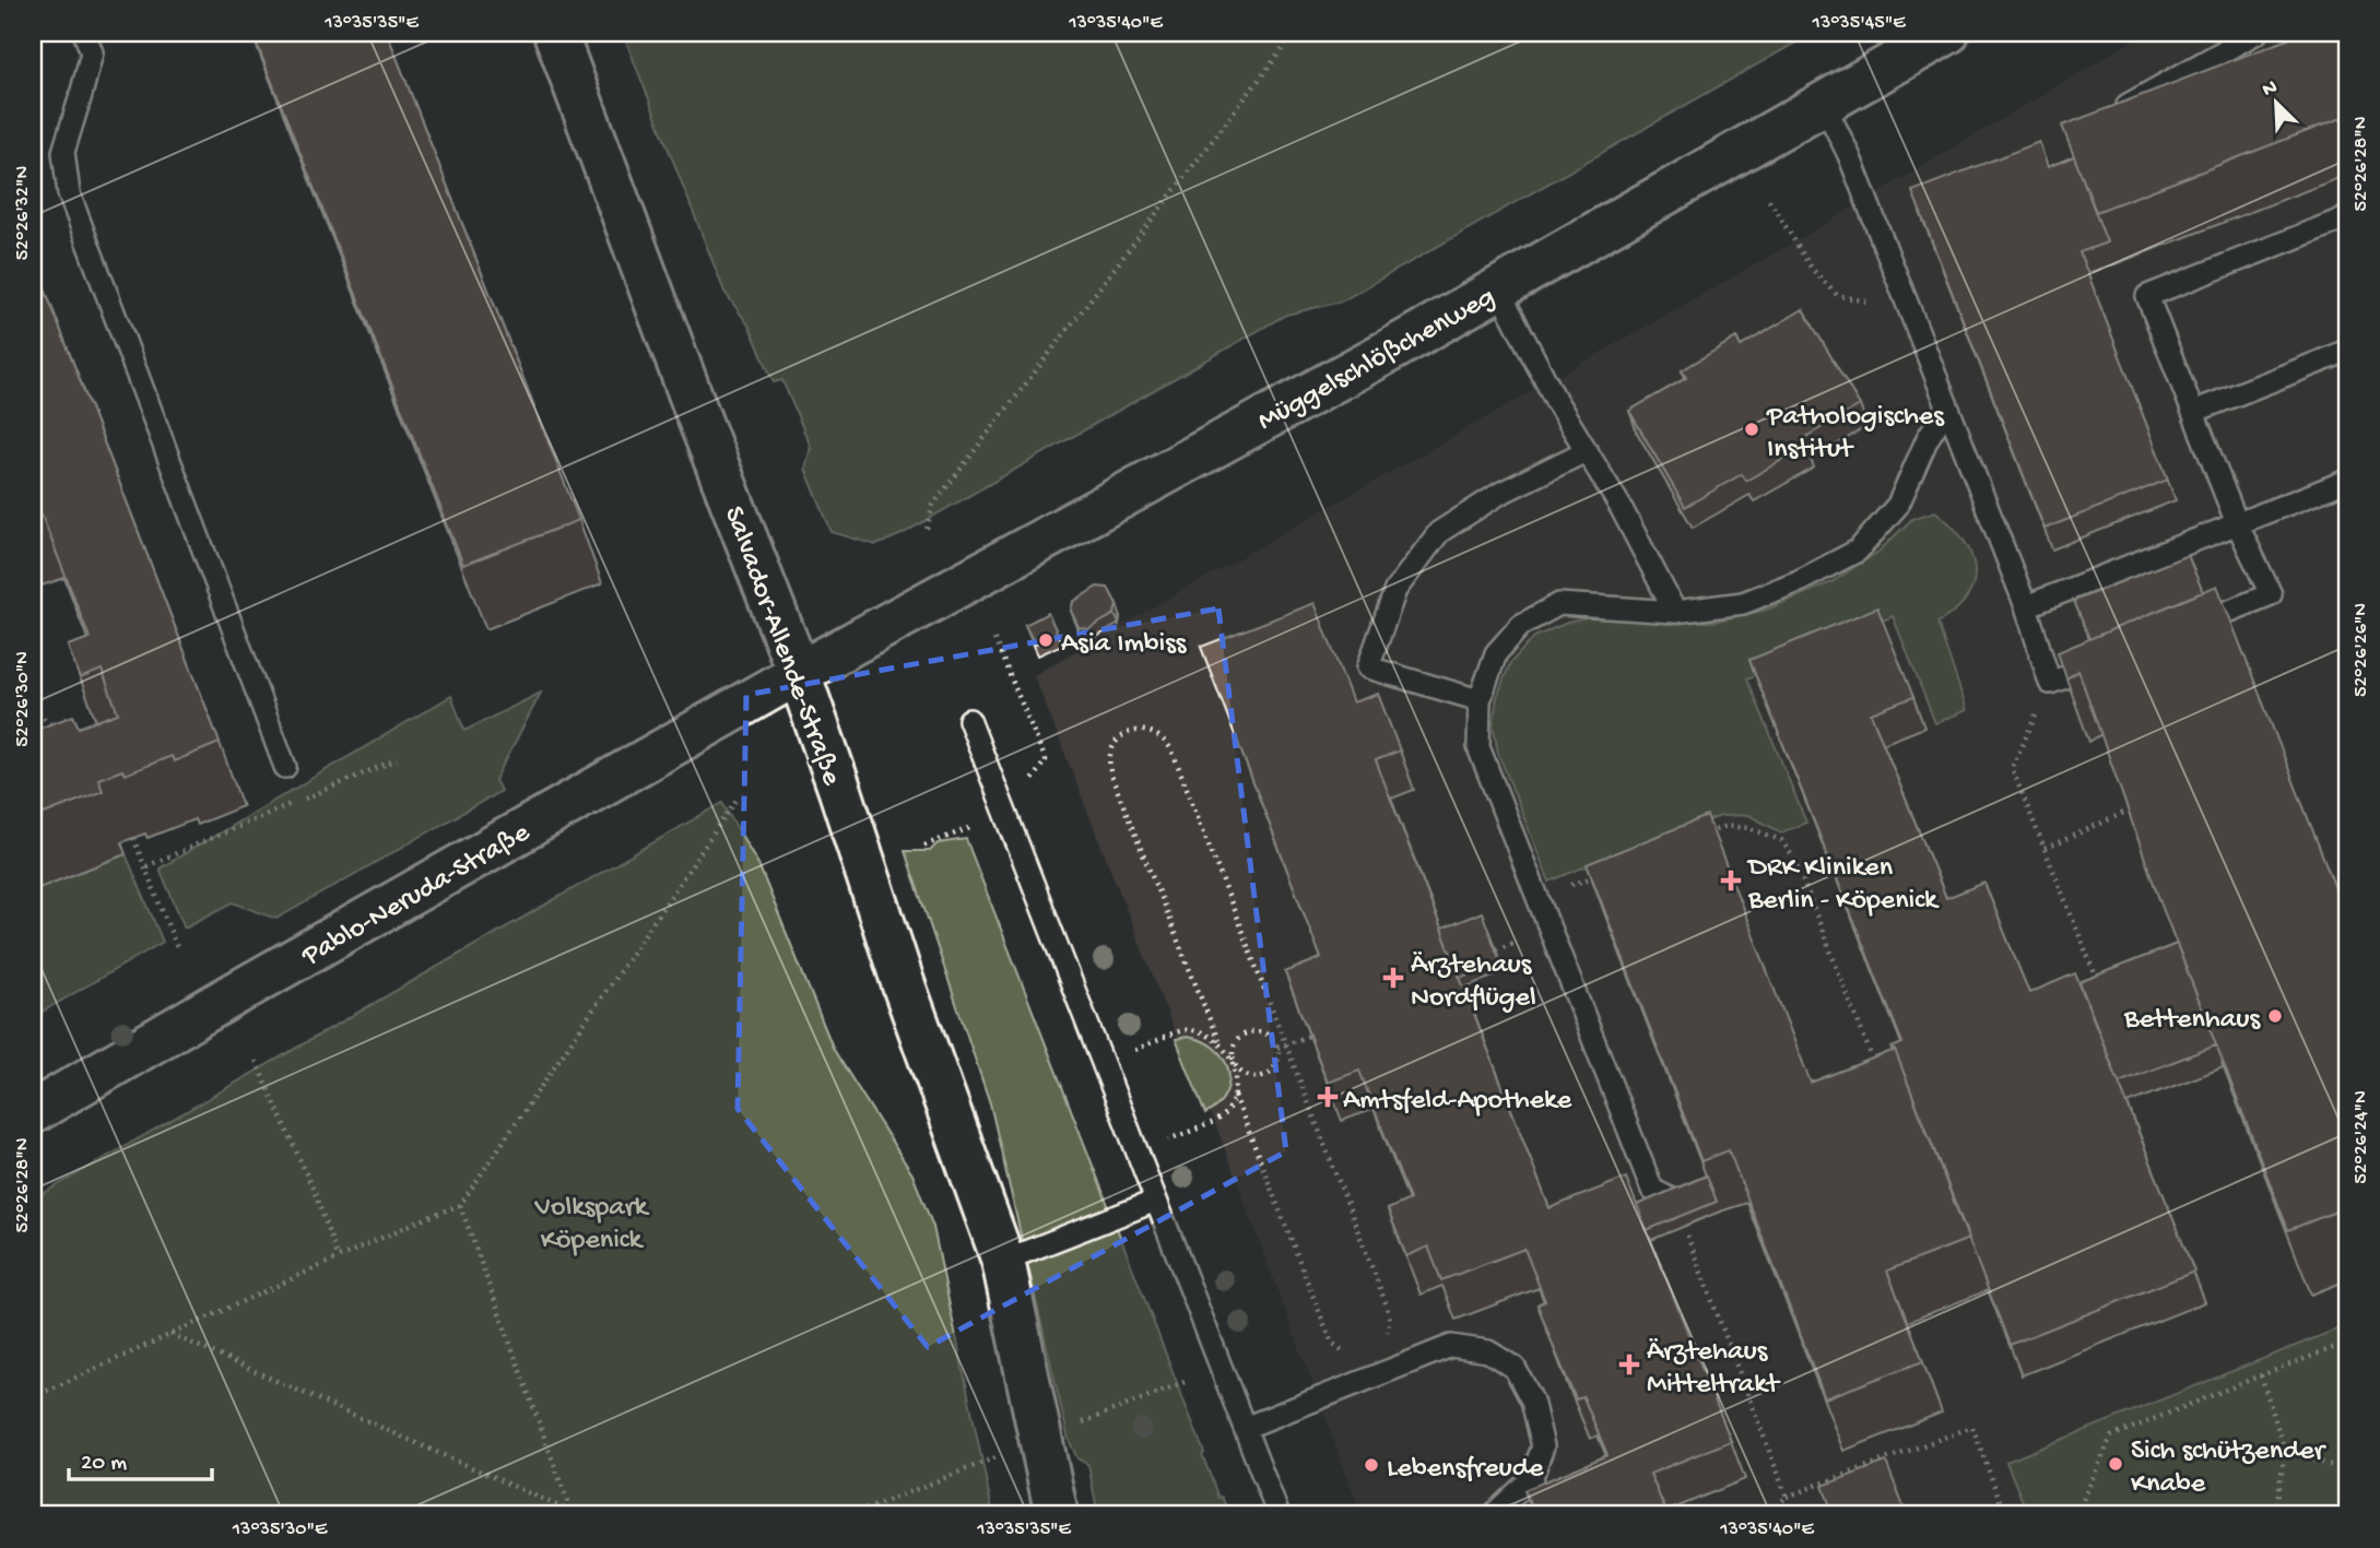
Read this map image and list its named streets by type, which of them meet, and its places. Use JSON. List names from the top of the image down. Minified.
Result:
{"streets":{"street":["Müggelschlößchenweg","Salvador-Allende-Straße","Pablo-Neruda-Straße"]},"crossings":[["Müggelschlößchenweg","Salvador-Allende-Straße"],["Müggelschlößchenweg","Pablo-Neruda-Straße"],["Salvador-Allende-Straße","Pablo-Neruda-Straße"]],"parks":["Volkspark Köpenick"],"places":{"other":["Pathologisches Institut","Asia Imbiss","Bettenhaus","Sich schützender Knabe","Lebensfreude"],"health":["DRK Kliniken Berlin - Köpenick","Ärztehaus Nordflügel","Amtsfeld-Apotheke","Ärztehaus Mitteltrakt"]},"scale_bar":"20 m","north":"top left","coordinates":["13°35'35\"E","13°35'40\"E","13°35'45\"E","52°26'28\"N","52°26'32\"N","52°26'26\"N","52°26'30\"N","52°26'24\"N","13°35'30\"E"]}
